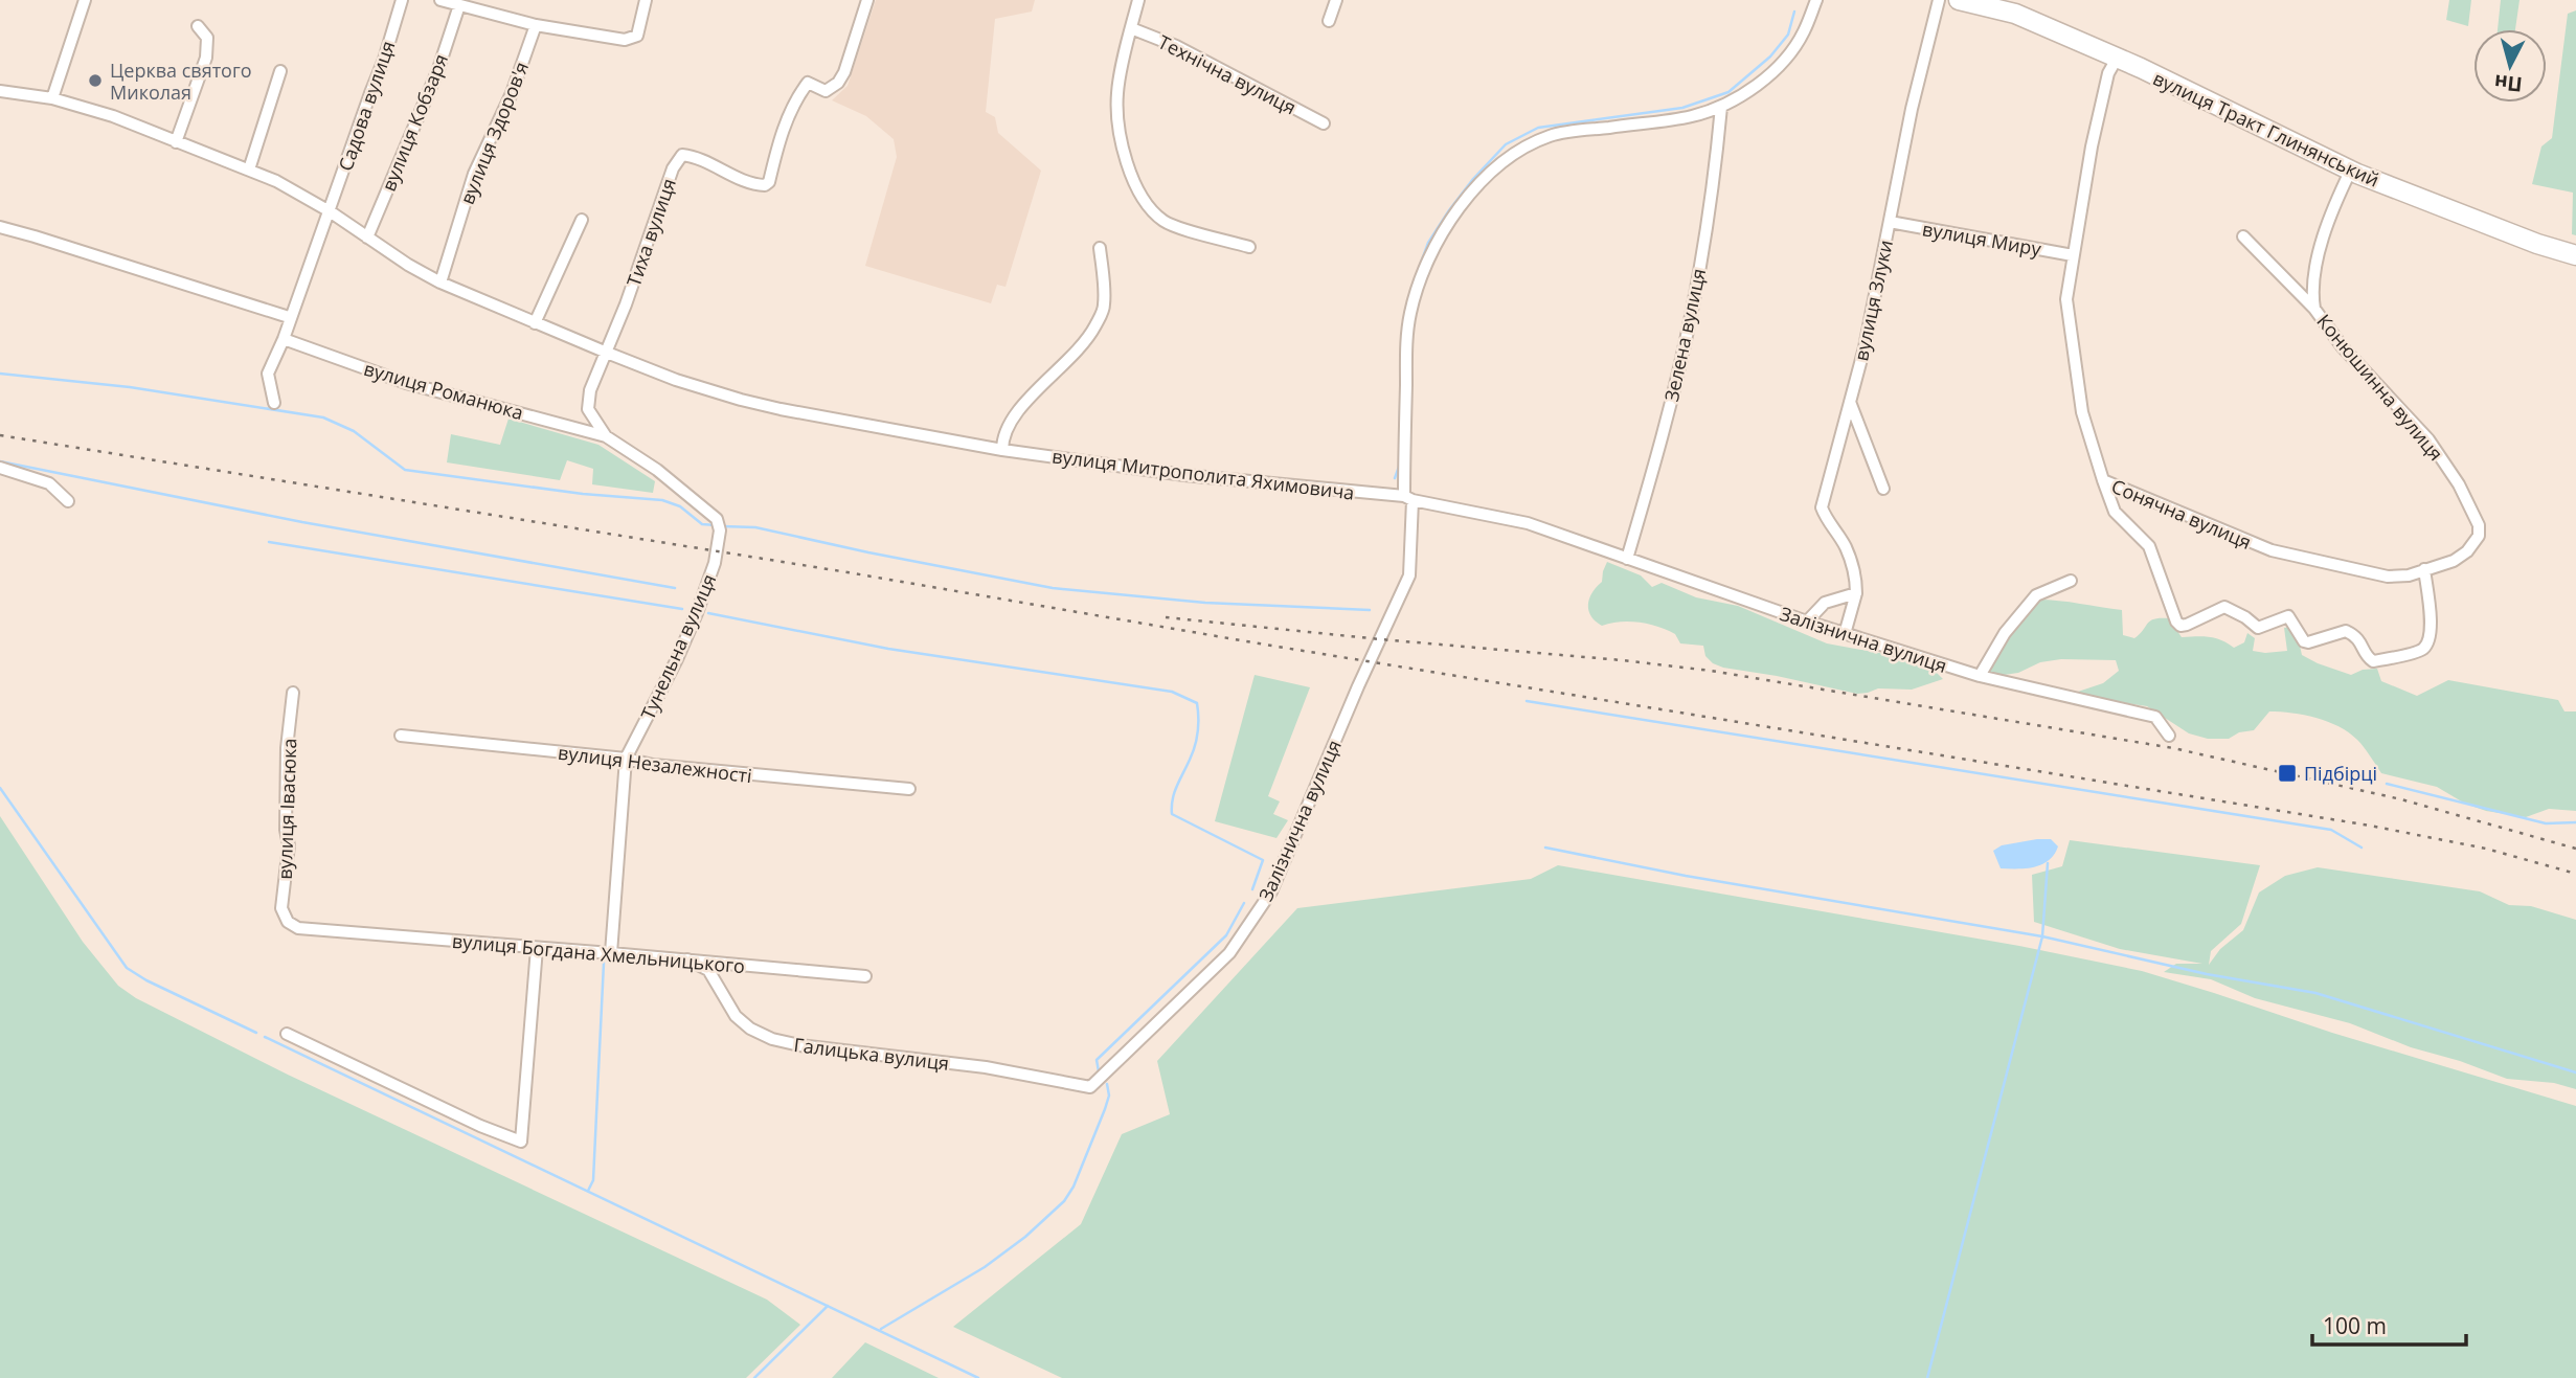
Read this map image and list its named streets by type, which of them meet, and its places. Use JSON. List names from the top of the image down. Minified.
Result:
{"streets":{"main road":["вулиця Тракт Глинянський"],"street":["Технічна вулиця","Садова вулиця","вулиця Кобзаря","вулиця Здоров'я","Тиха вулиця","вулиця Миру","вулиця Злуки","Зелена вулиця","Конюшинна вулиця","вулиця Романюка","вулиця Митрополита Яхимовича","Сонячна вулиця","Залізнична вулиця","Тунельна вулиця","вулиця Незалежності","вулиця Івасюка","вулиця Богдана Хмельницького","Галицька вулиця"]},"crossings":[["Садова вулиця","вулиця Митрополита Яхимовича"],["вулиця Кобзаря","вулиця Митрополита Яхимовича"],["вулиця Тракт Глинянський","Сонячна вулиця"],["вулиця Здоров'я","вулиця Митрополита Яхимовича"],["Тиха вулиця","вулиця Романюка"],["Тиха вулиця","вулиця Митрополита Яхимовича"],["вулиця Миру","вулиця Злуки"],["вулиця Миру","Сонячна вулиця"],["вулиця Злуки","Залізнична вулиця"],["Зелена вулиця","Залізнична вулиця"],["Конюшинна вулиця","Сонячна вулиця"],["вулиця Романюка","вулиця Митрополита Яхимовича"],["вулиця Романюка","Тунельна вулиця"],["вулиця Митрополита Яхимовича","Залізнична вулиця"],["Залізнична вулиця","Галицька вулиця"],["Тунельна вулиця","вулиця Незалежності"],["Тунельна вулиця","вулиця Богдана Хмельницького"],["вулиця Івасюка","вулиця Богдана Хмельницького"],["вулиця Богдана Хмельницького","Галицька вулиця"]],"places":{"other":["Церква святого Миколая"],"transit":["Підбірці"]},"scale_bar":"100 m","north":"bottom"}
